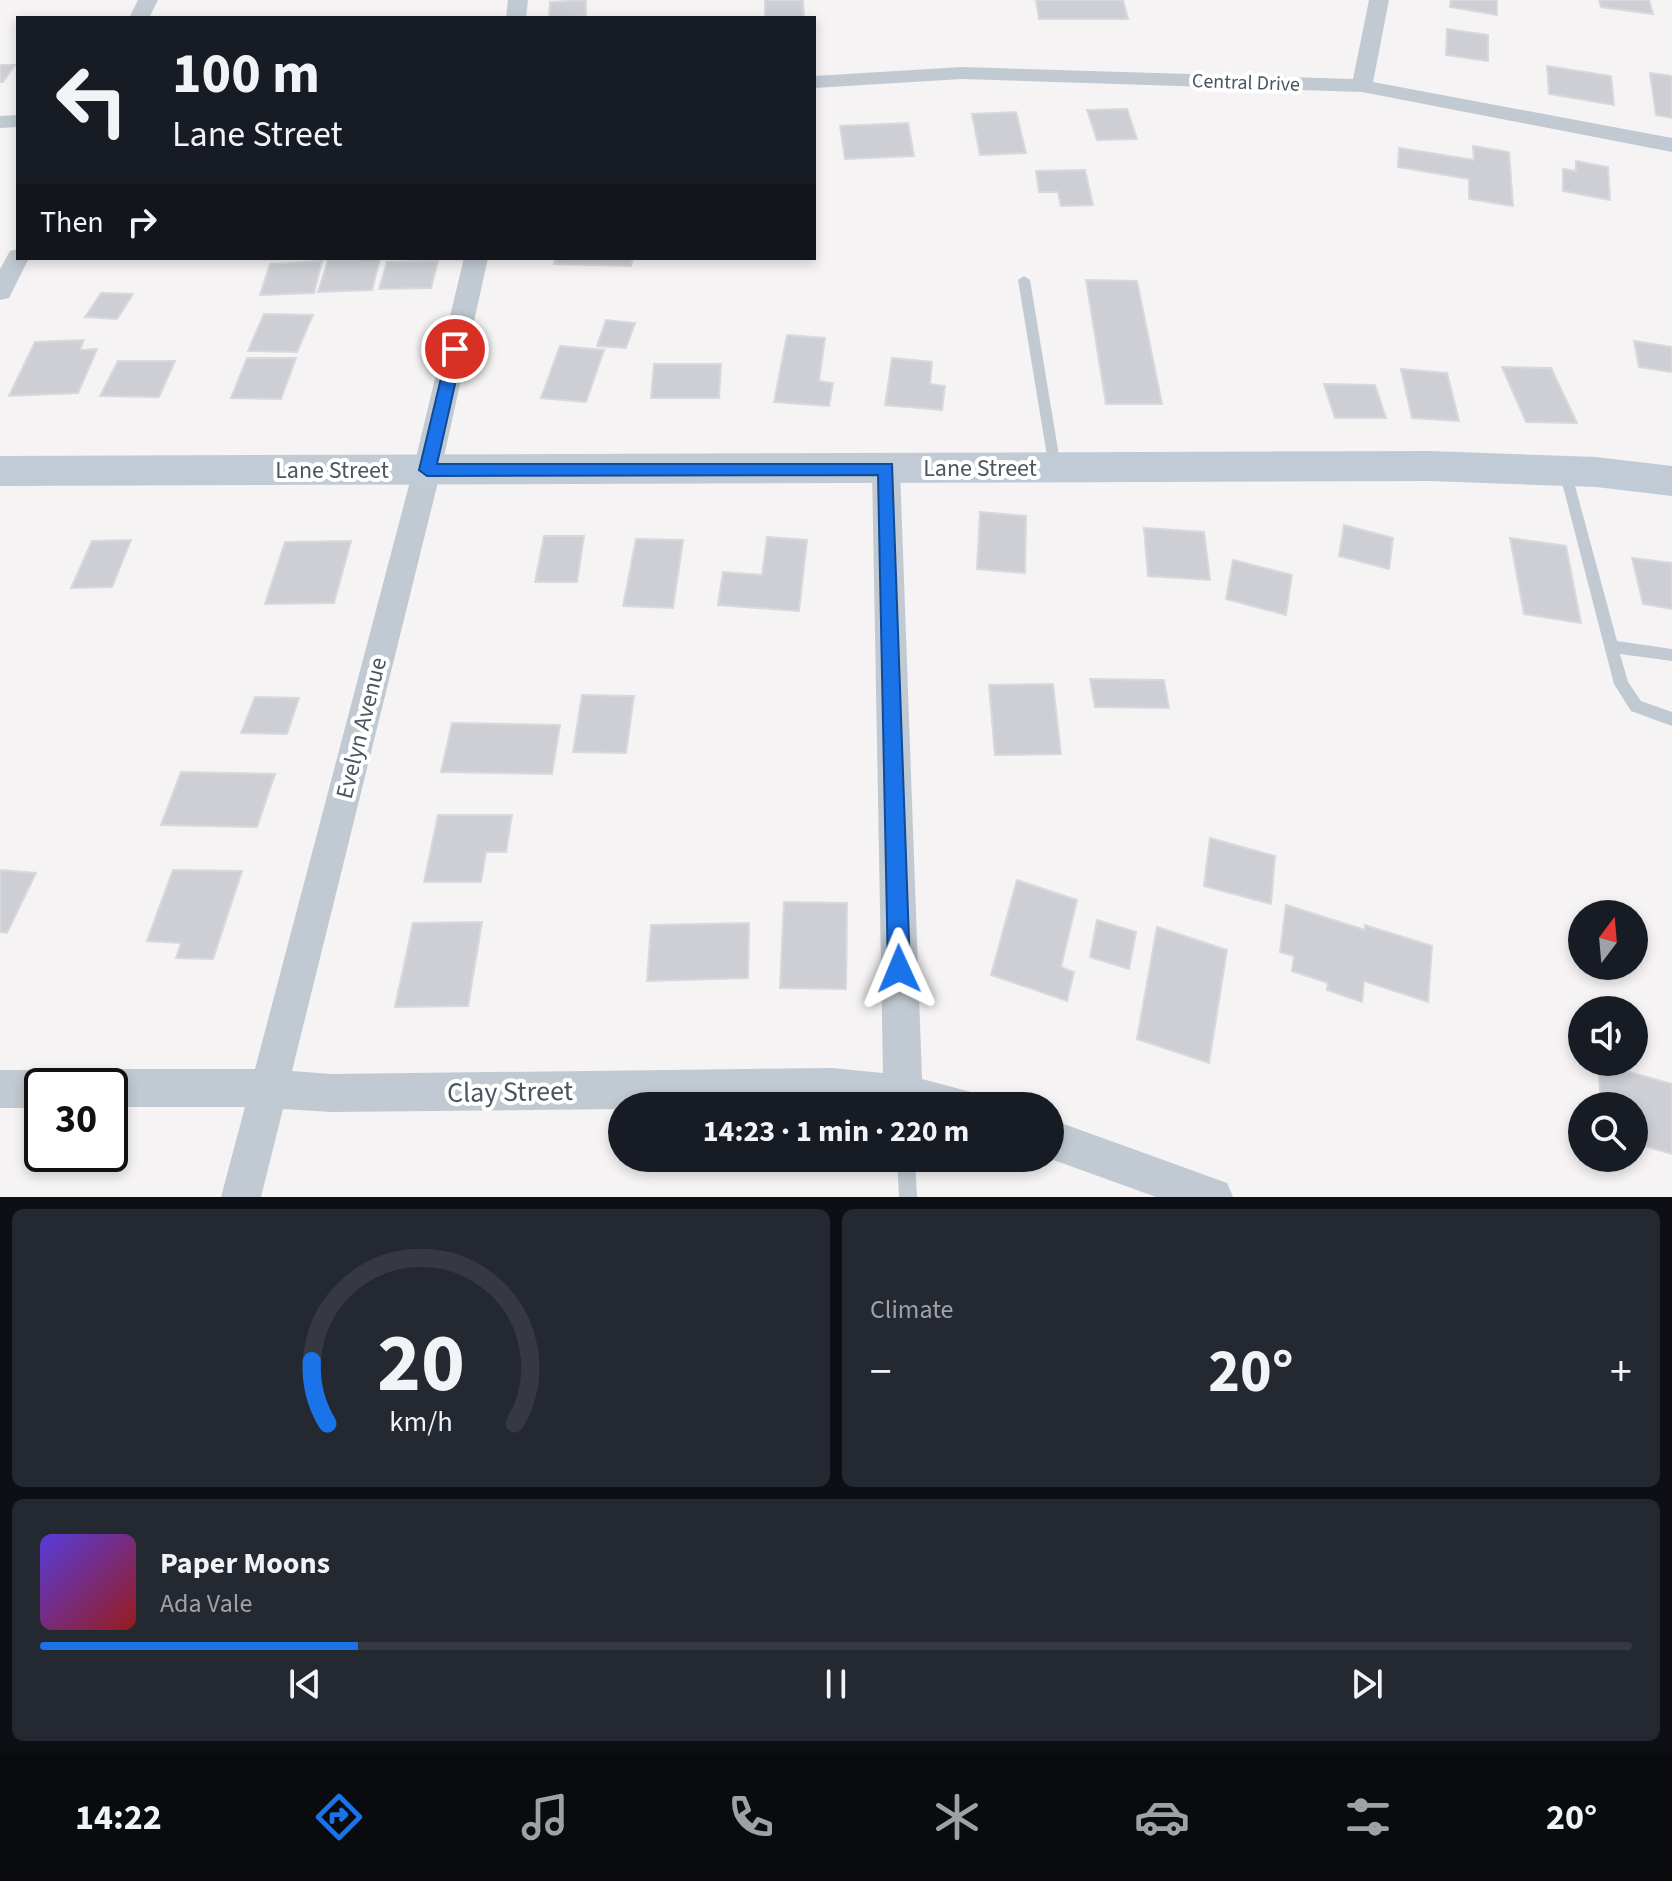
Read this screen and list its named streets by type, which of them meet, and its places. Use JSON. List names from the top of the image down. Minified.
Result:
{"streets":{"main road":["Lane Street"],"street":["Central Drive","Evelyn Avenue","Clay Street"]},"crossings":[["Lane Street","Evelyn Avenue"],["Evelyn Avenue","Clay Street"]],"north":"top","page":{"turn":["100 m","Lane Street"],"then":"Then","limit":"30","trip":"14:23 · 1 min · 220 m","tile":"Climate","heat":["−","20°","+"],"song":["Paper Moons","Ada Vale"],"tabs":["14:22","20°"],"gauge":["20","km/h"]}}
